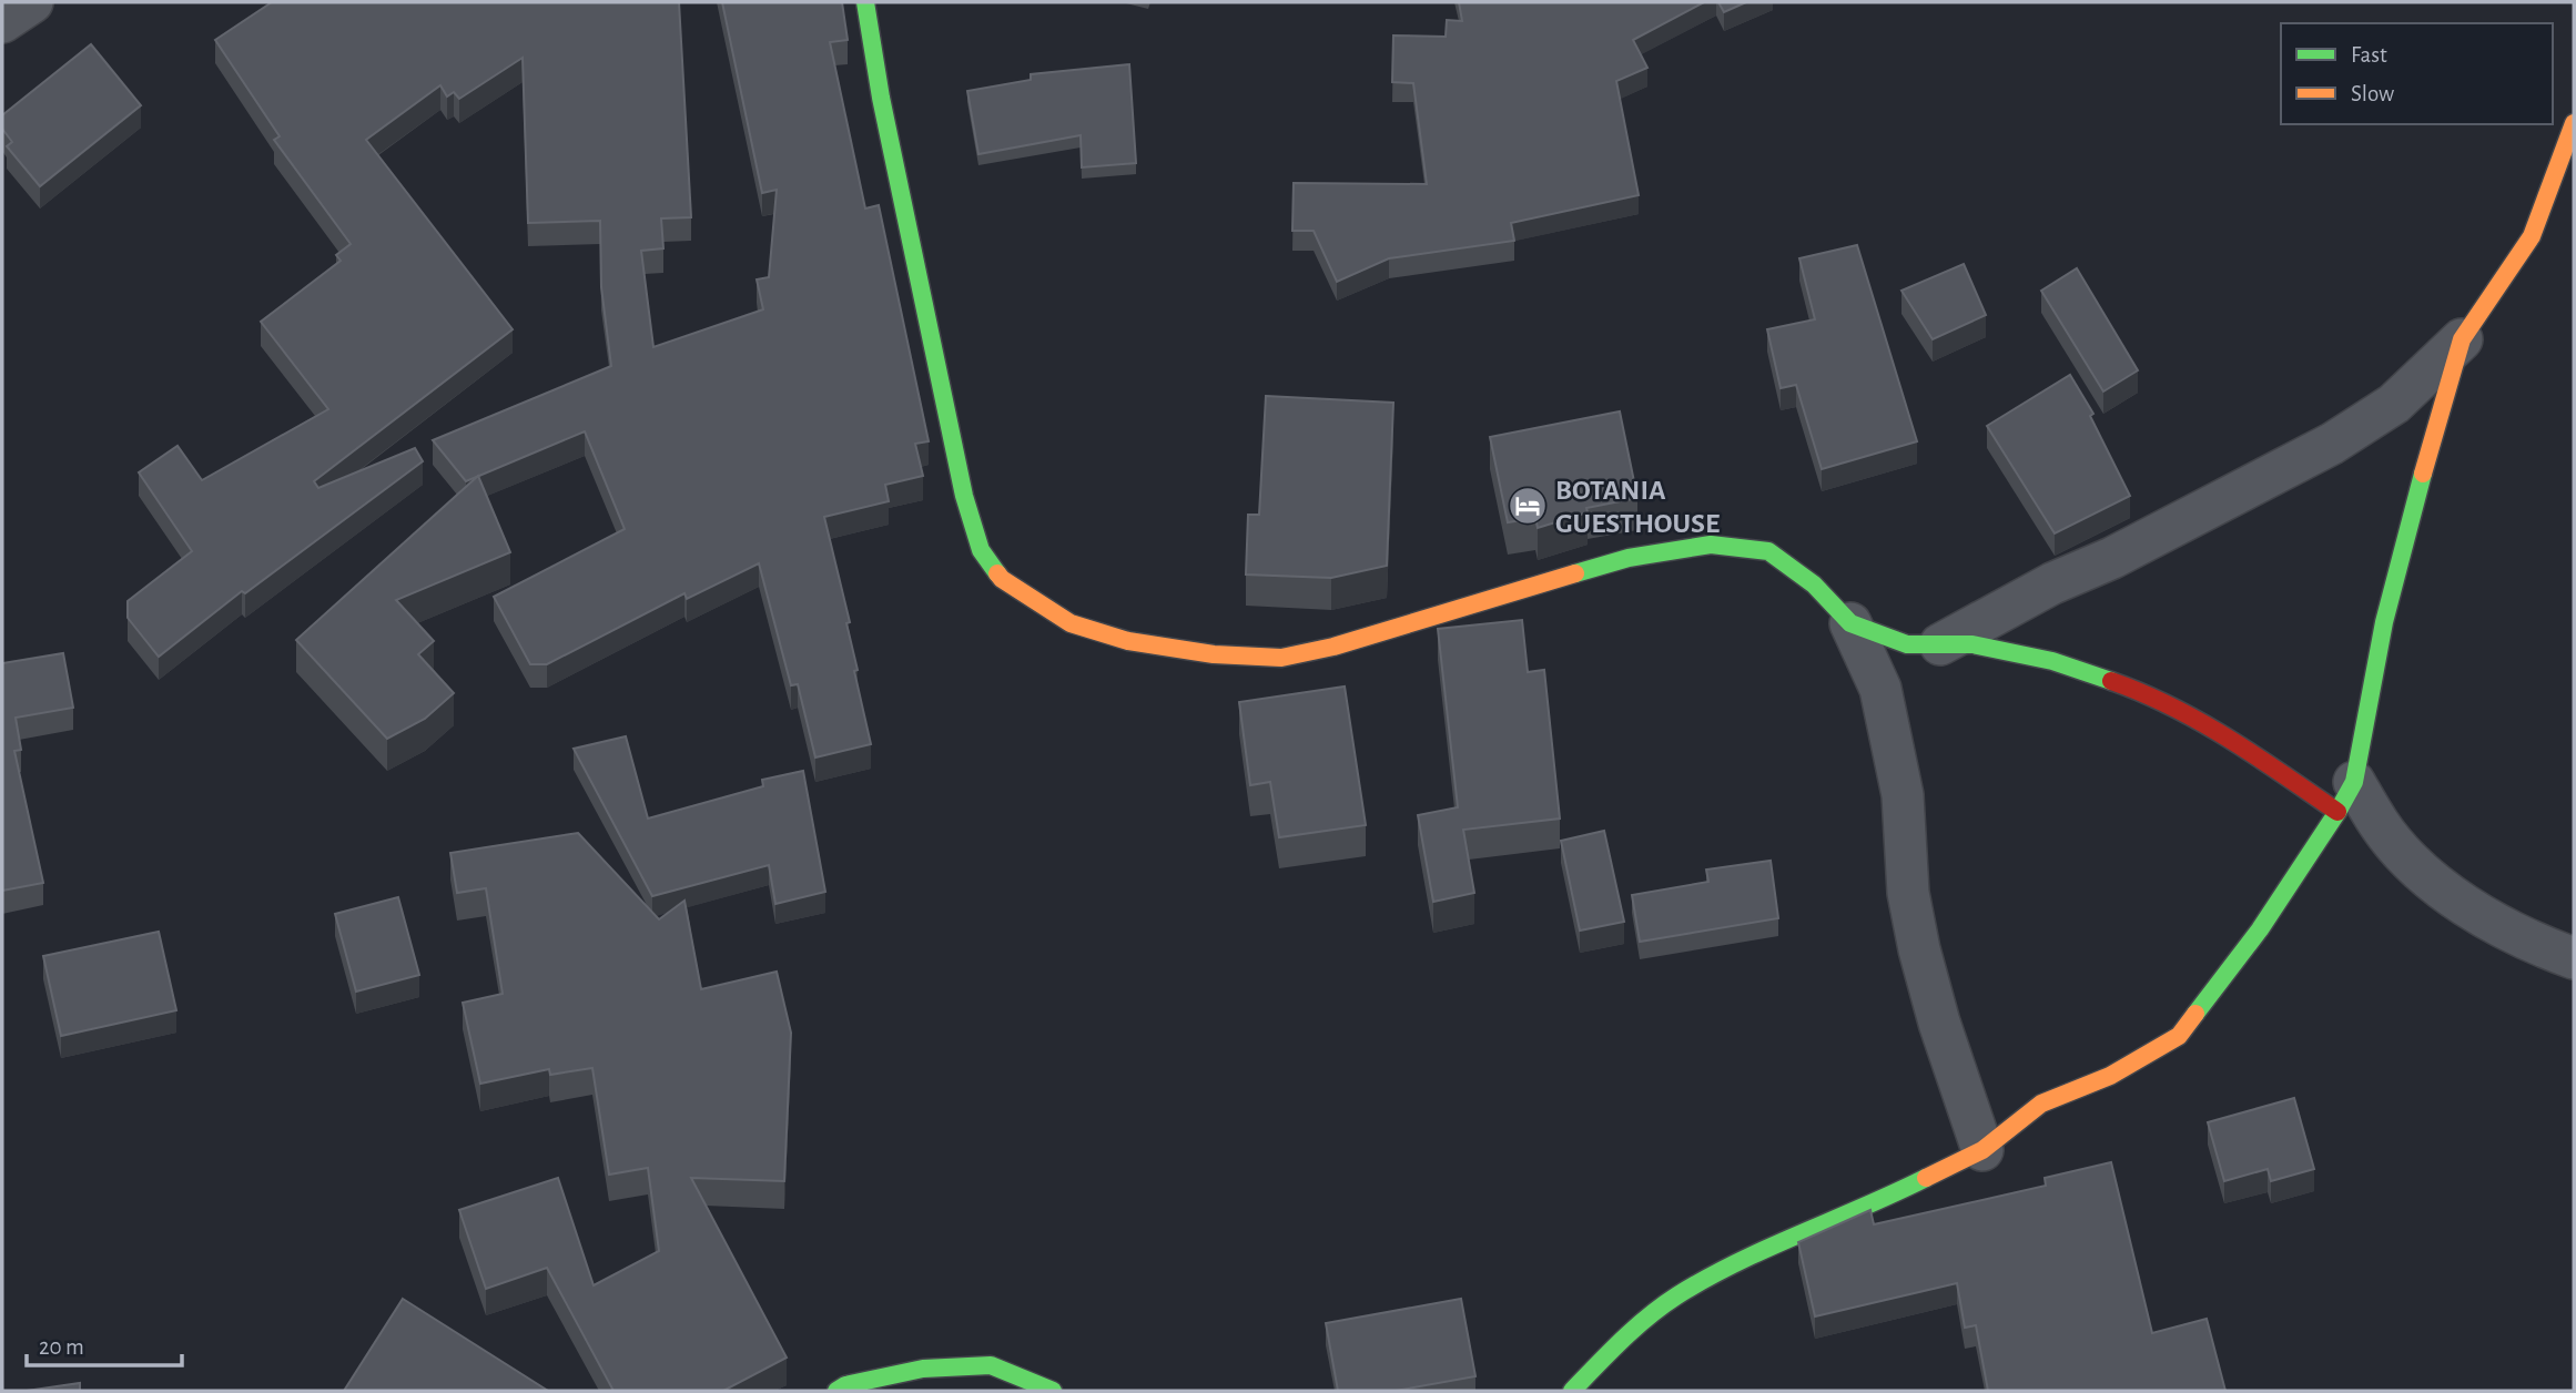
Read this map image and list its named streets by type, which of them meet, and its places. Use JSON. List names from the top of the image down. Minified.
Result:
{"places":{"hotel":["BOTANIA GUESTHOUSE"]},"legend":["Fast","Slow"],"scale_bar":"20 m"}
